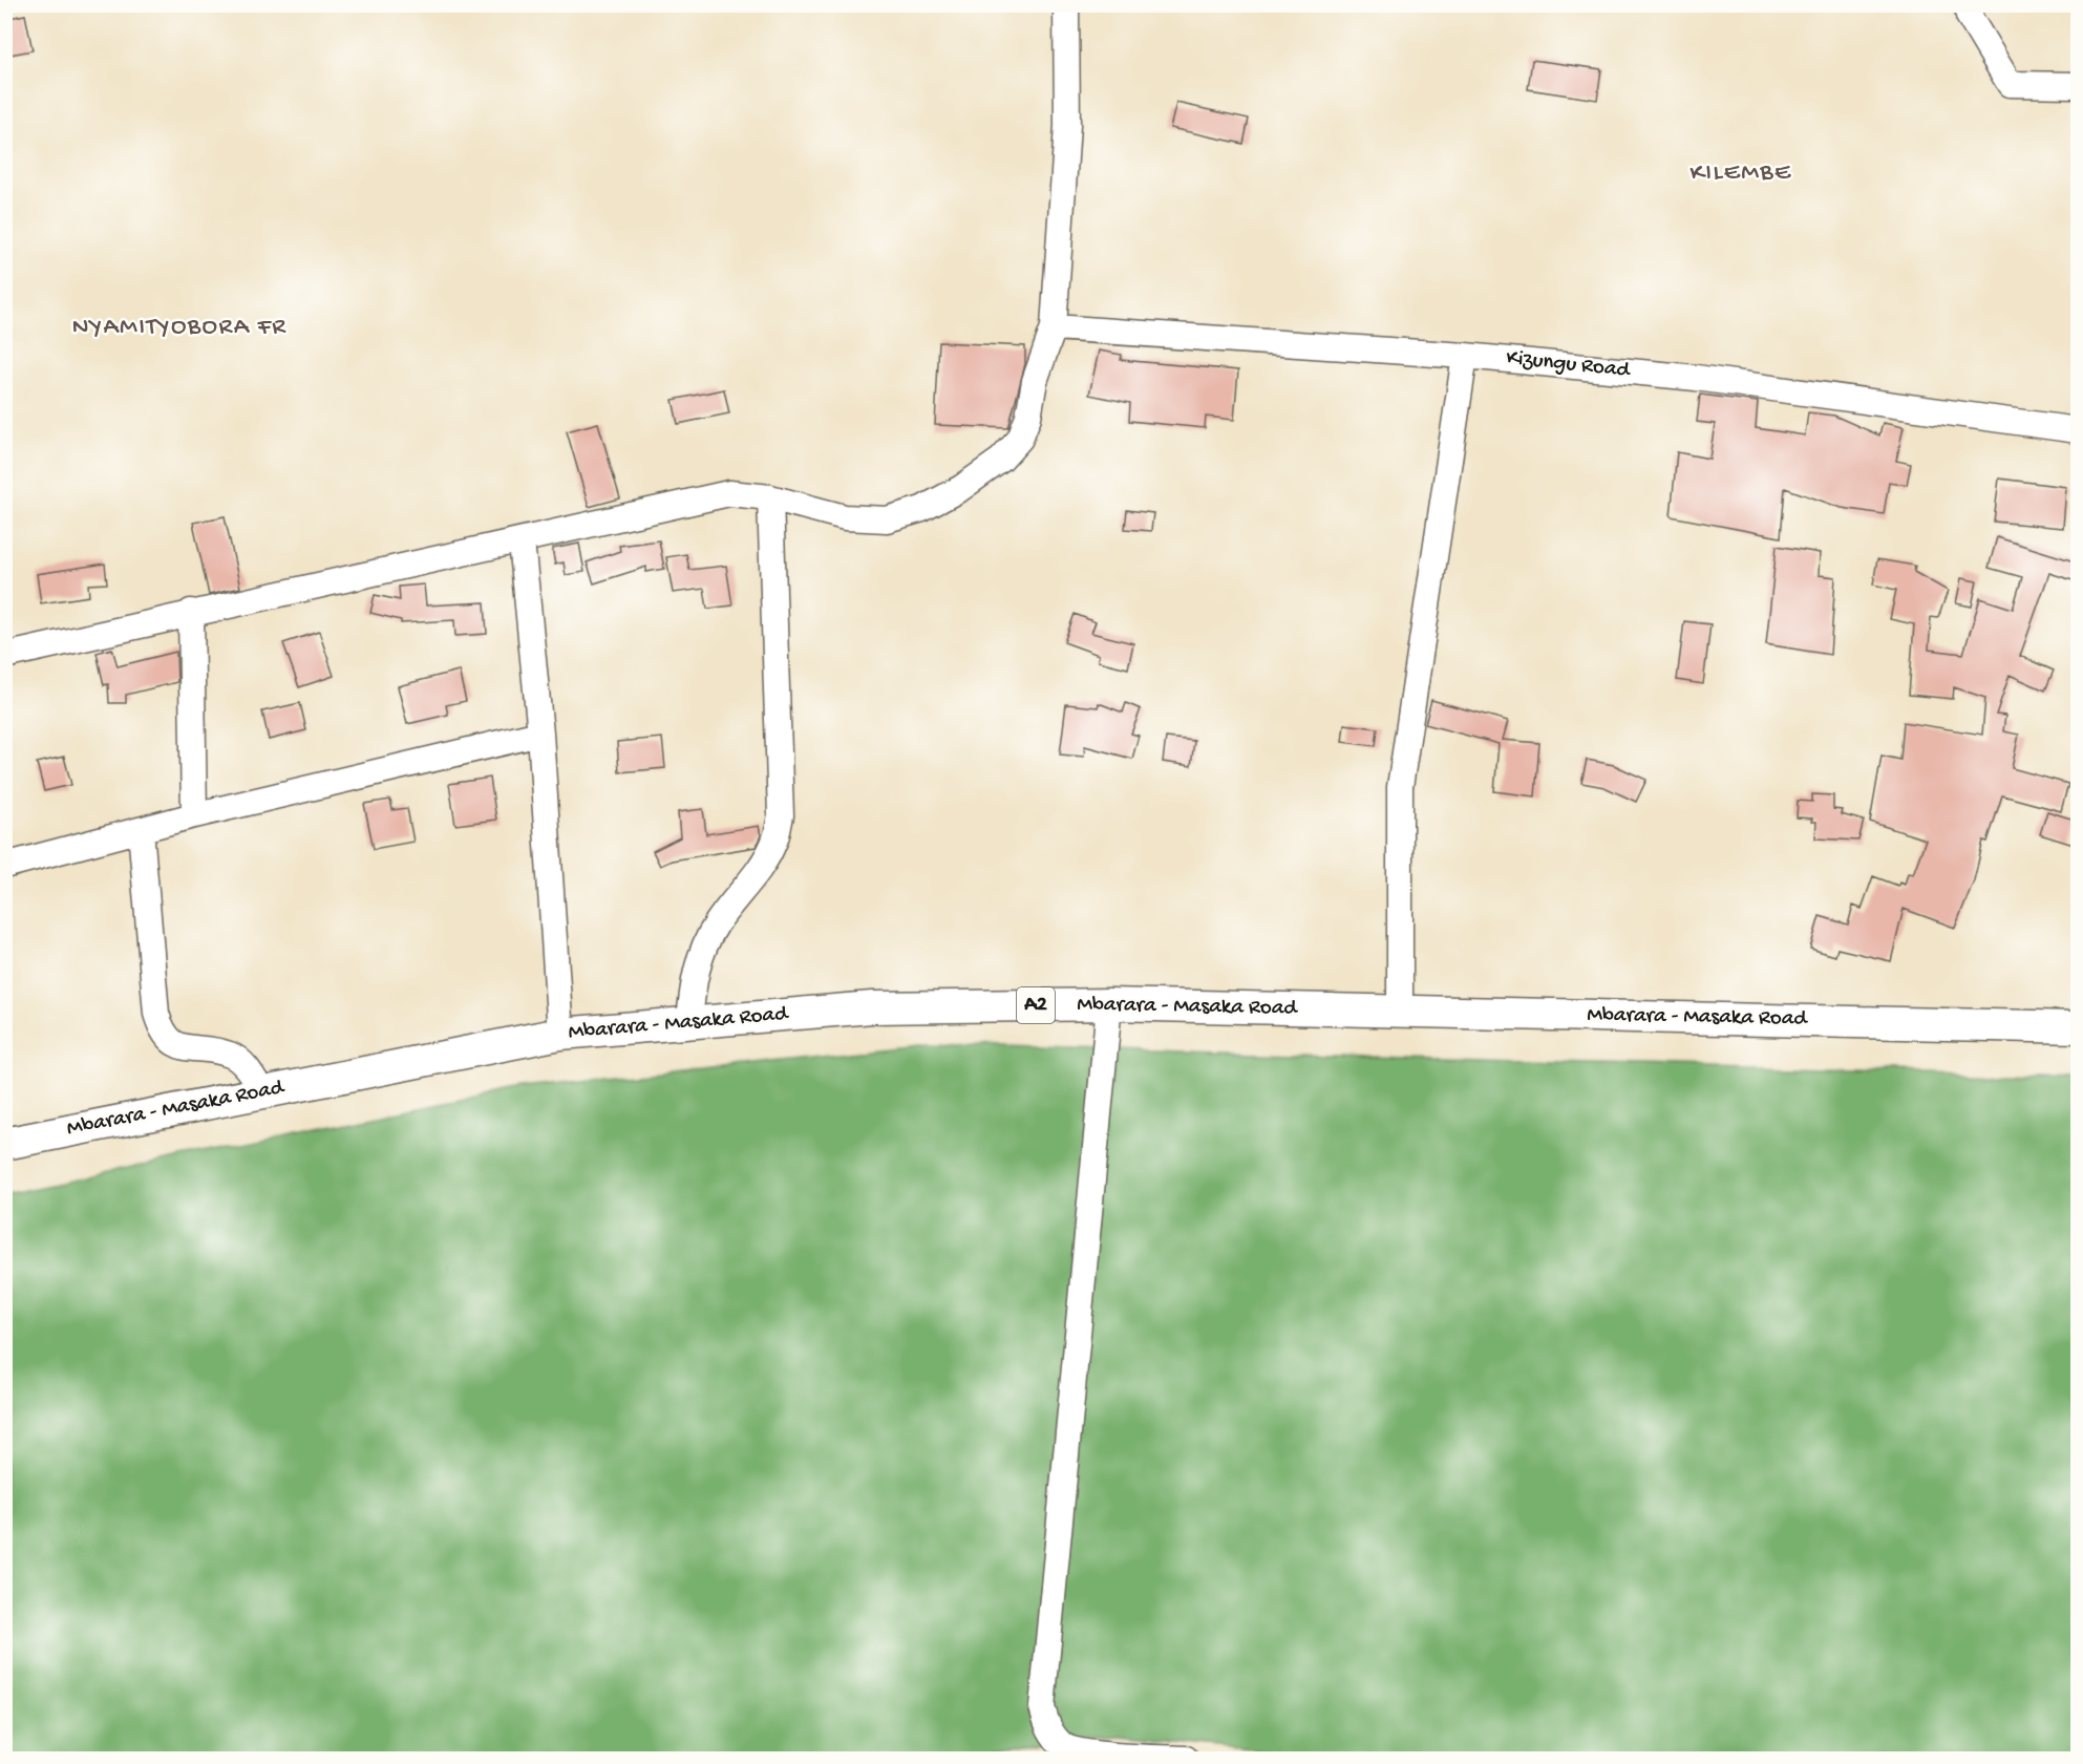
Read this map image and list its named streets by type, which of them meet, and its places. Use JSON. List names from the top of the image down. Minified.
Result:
{"streets":{"main road":["A2","Mbarara - Masaka Road"],"street":["Kizungu Road"]},"districts":["KILEMBE","NYAMITYOBORA FR"]}
